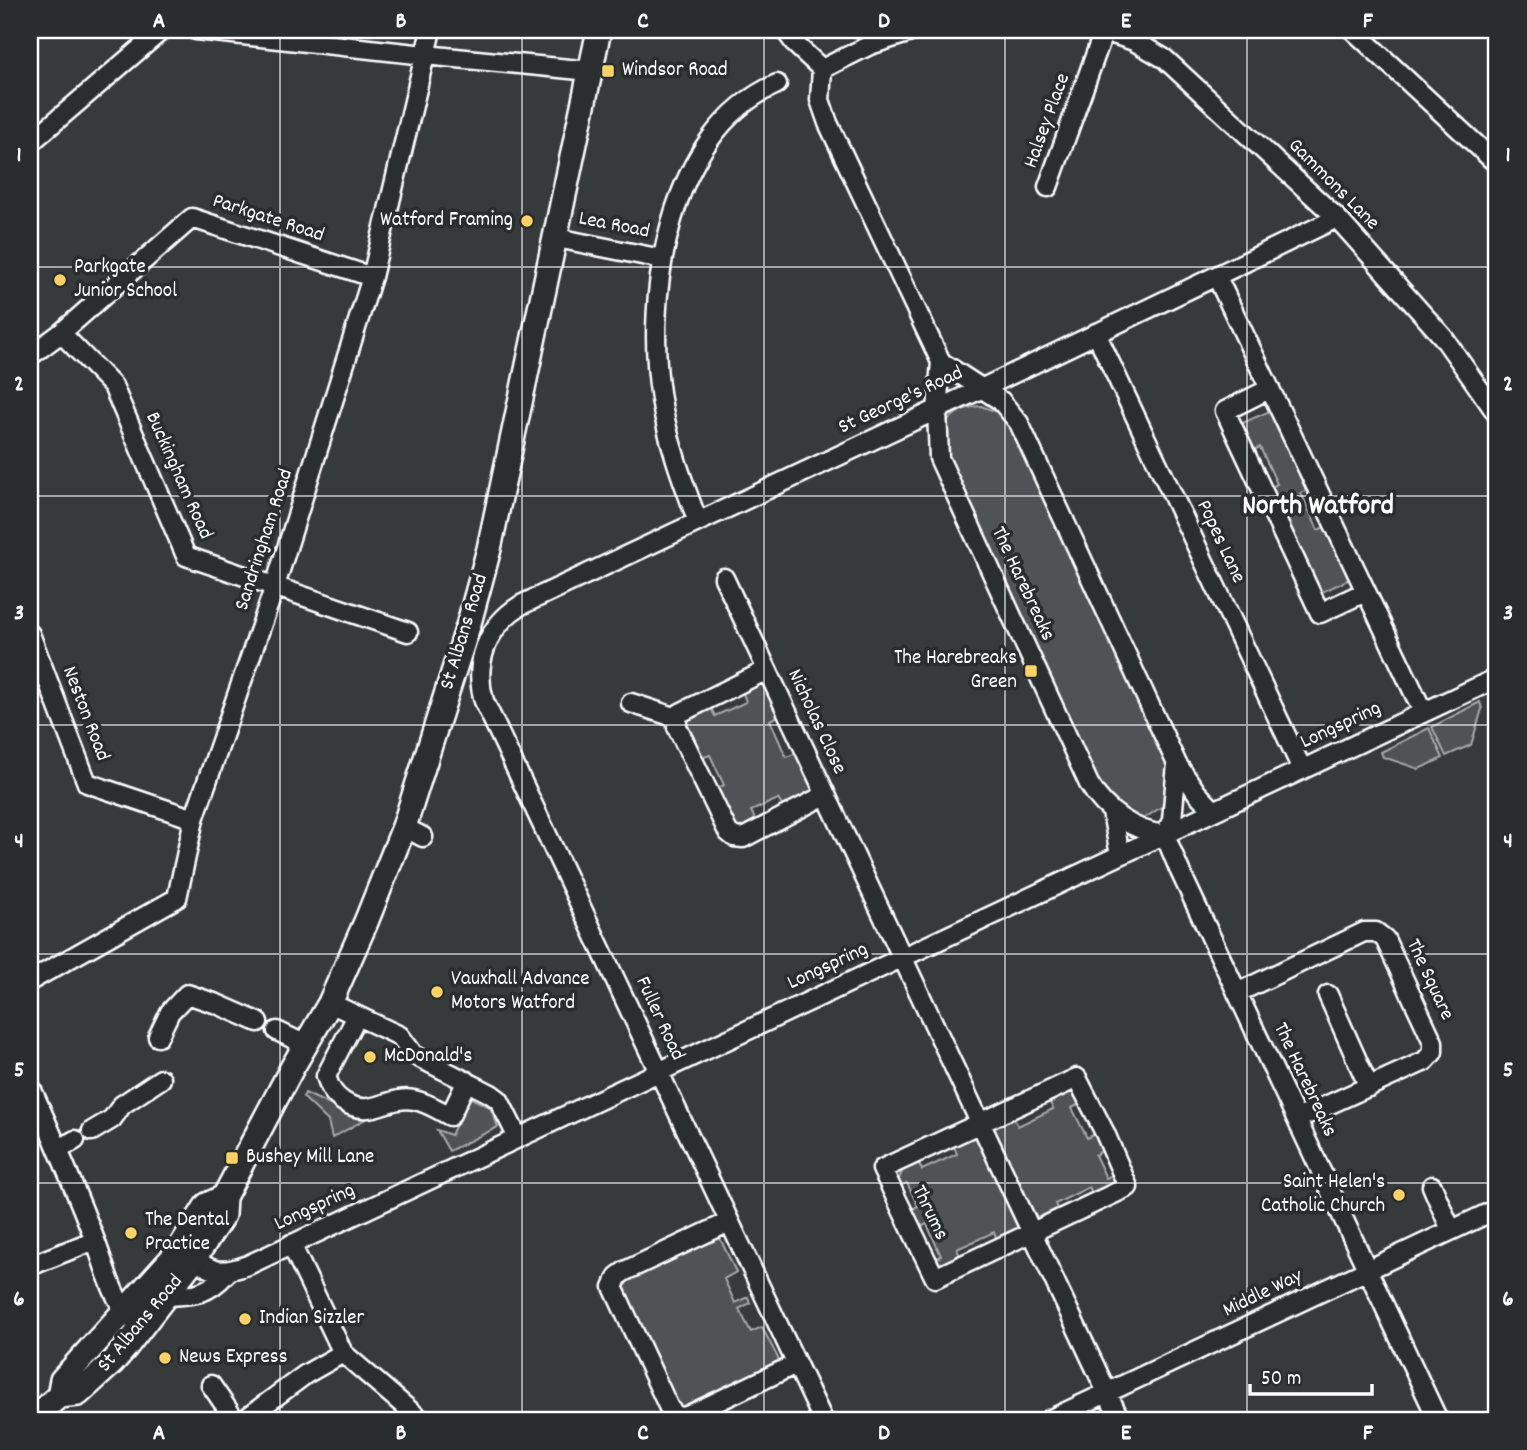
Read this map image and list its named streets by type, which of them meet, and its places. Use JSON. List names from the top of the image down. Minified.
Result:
{"streets":{"main road":["St Albans Road"],"street":["Halsey Place","Gammons Lane","Parkgate Road","Lea Road","St George's Road","Buckingham Road","Sandringham Road","Popes Lane","The Harebreaks","Neston Road","Nicholas Close","Longspring","The Square","Fuller Road","Thrums","Middle Way"]},"crossings":[["Halsey Place","Gammons Lane"],["Gammons Lane","St George's Road"],["Parkgate Road","Buckingham Road"],["Parkgate Road","Sandringham Road"],["Lea Road","St Albans Road"],["St George's Road","Popes Lane"],["St George's Road","The Harebreaks"],["St George's Road","Fuller Road"],["Buckingham Road","Sandringham Road"],["Sandringham Road","Neston Road"],["Popes Lane","Longspring"],["The Harebreaks","Longspring"],["The Harebreaks","The Square"],["The Harebreaks","Middle Way"],["St Albans Road","Longspring"],["Nicholas Close","Longspring"],["Longspring","Fuller Road"]],"districts":["North Watford"],"places":{"transit":["Windsor Road","The Harebreaks Green","Bushey Mill Lane"],"other":["Watford Framing","Parkgate Junior School","Vauxhall Advance Motors Watford","McDonald's","Saint Helen's Catholic Church","The Dental Practice","Indian Sizzler","News Express"]},"scale_bar":"50 m","grid":{"columns":["A","B","C","D","E","F"],"rows":["1","2","3","4","5","6"]}}
